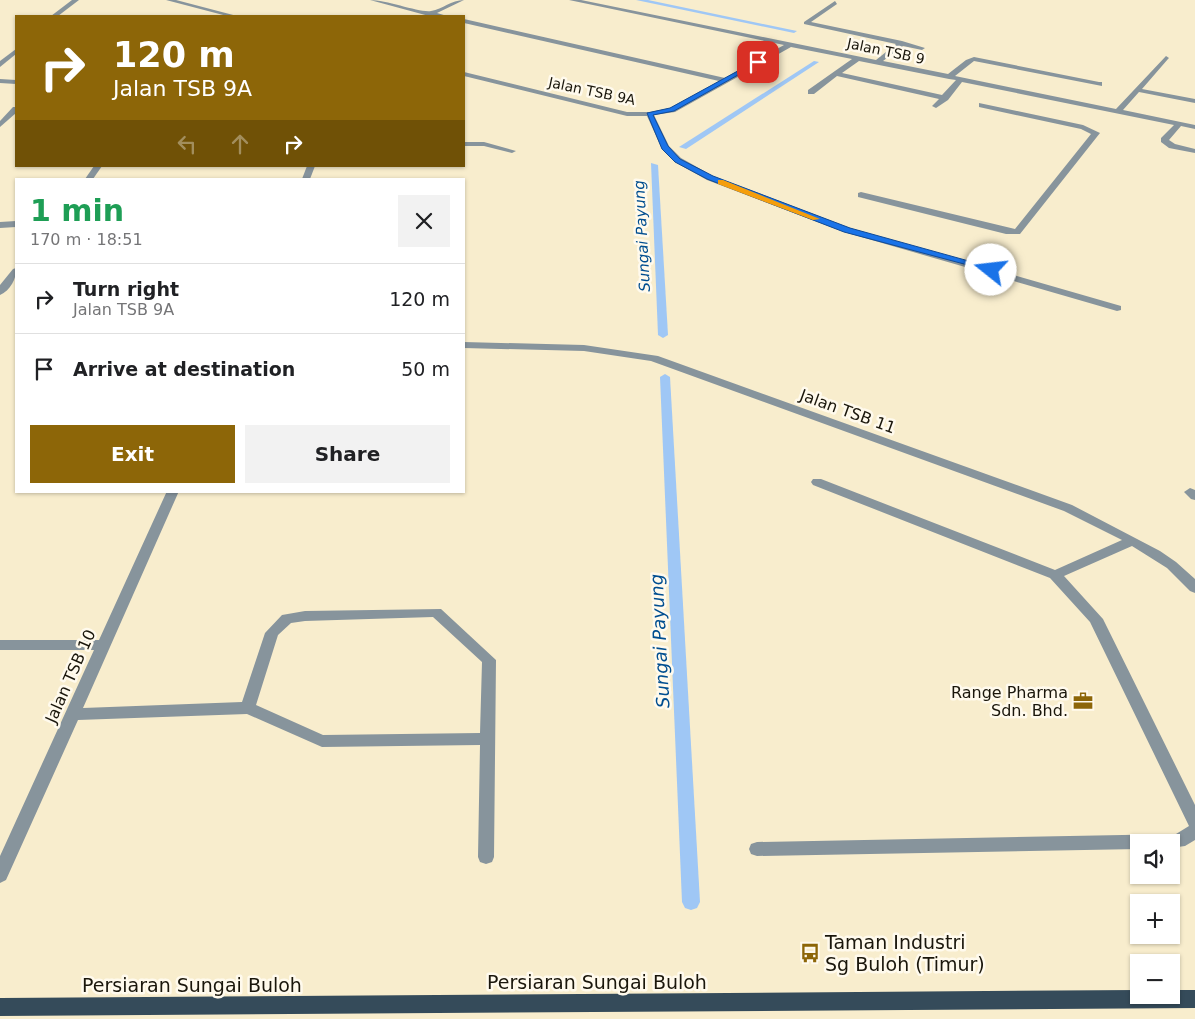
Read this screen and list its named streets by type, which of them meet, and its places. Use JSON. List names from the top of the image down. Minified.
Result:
{"streets":{"main road":["Persiaran Sungai Buloh"],"street":["Jalan TSB 9","Jalan TSB 9A","Jalan TSB 11","Jalan TSB 10"]},"crossings":[["Jalan TSB 9","Jalan TSB 9A"]],"water":["Sungai Payung"],"places":{"office":["Range Pharma Sdn. Bhd."],"bus stop":["Taman Industri Sg Buloh (Timur)"]},"page":{"turn":["120 m","Jalan TSB 9A"],"heading":["1 min","170 m · 18:51"],"list":[{"name":"Turn right","note":"Jalan TSB 9A","value":"120 m"},{"name":"Arrive at destination","value":"50 m"}],"buttons":["Exit","Share"],"map_buttons":["+","−"]}}
